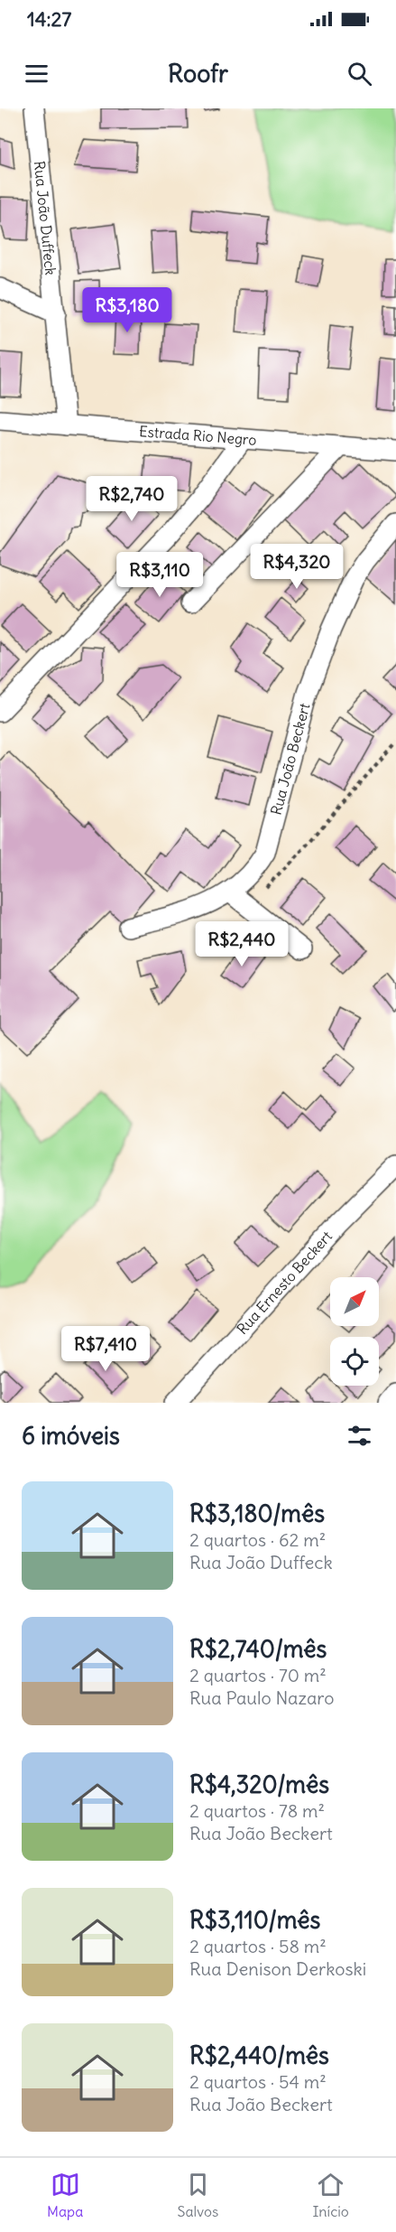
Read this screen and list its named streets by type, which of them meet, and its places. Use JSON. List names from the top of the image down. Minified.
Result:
{"streets":{"street":["Rua João Duffeck","Estrada Rio Negro","Rua João Beckert","Rua Ernesto Beckert"]},"crossings":[["Rua João Duffeck","Estrada Rio Negro"]],"north":"top right","page":{"status":"14:27","header":"Roofr","price":["R$3,180","R$2,740","R$4,320","R$3,110","R$2,440","R$7,410"],"heading":"6 imóveis","list":[{"name":"R$3,180/mês","note":"2 quartos · 62 m² · Rua João Duffeck"},{"name":"R$2,740/mês","note":"2 quartos · 70 m² · Rua Paulo Nazaro"},{"name":"R$4,320/mês","note":"2 quartos · 78 m² · Rua João Beckert"},{"name":"R$3,110/mês","note":"2 quartos · 58 m² · Rua Denison Derkoski"},{"name":"R$2,440/mês","note":"2 quartos · 54 m² · Rua João Beckert"}],"tabs":["Mapa","Salvos","Início"]}}
